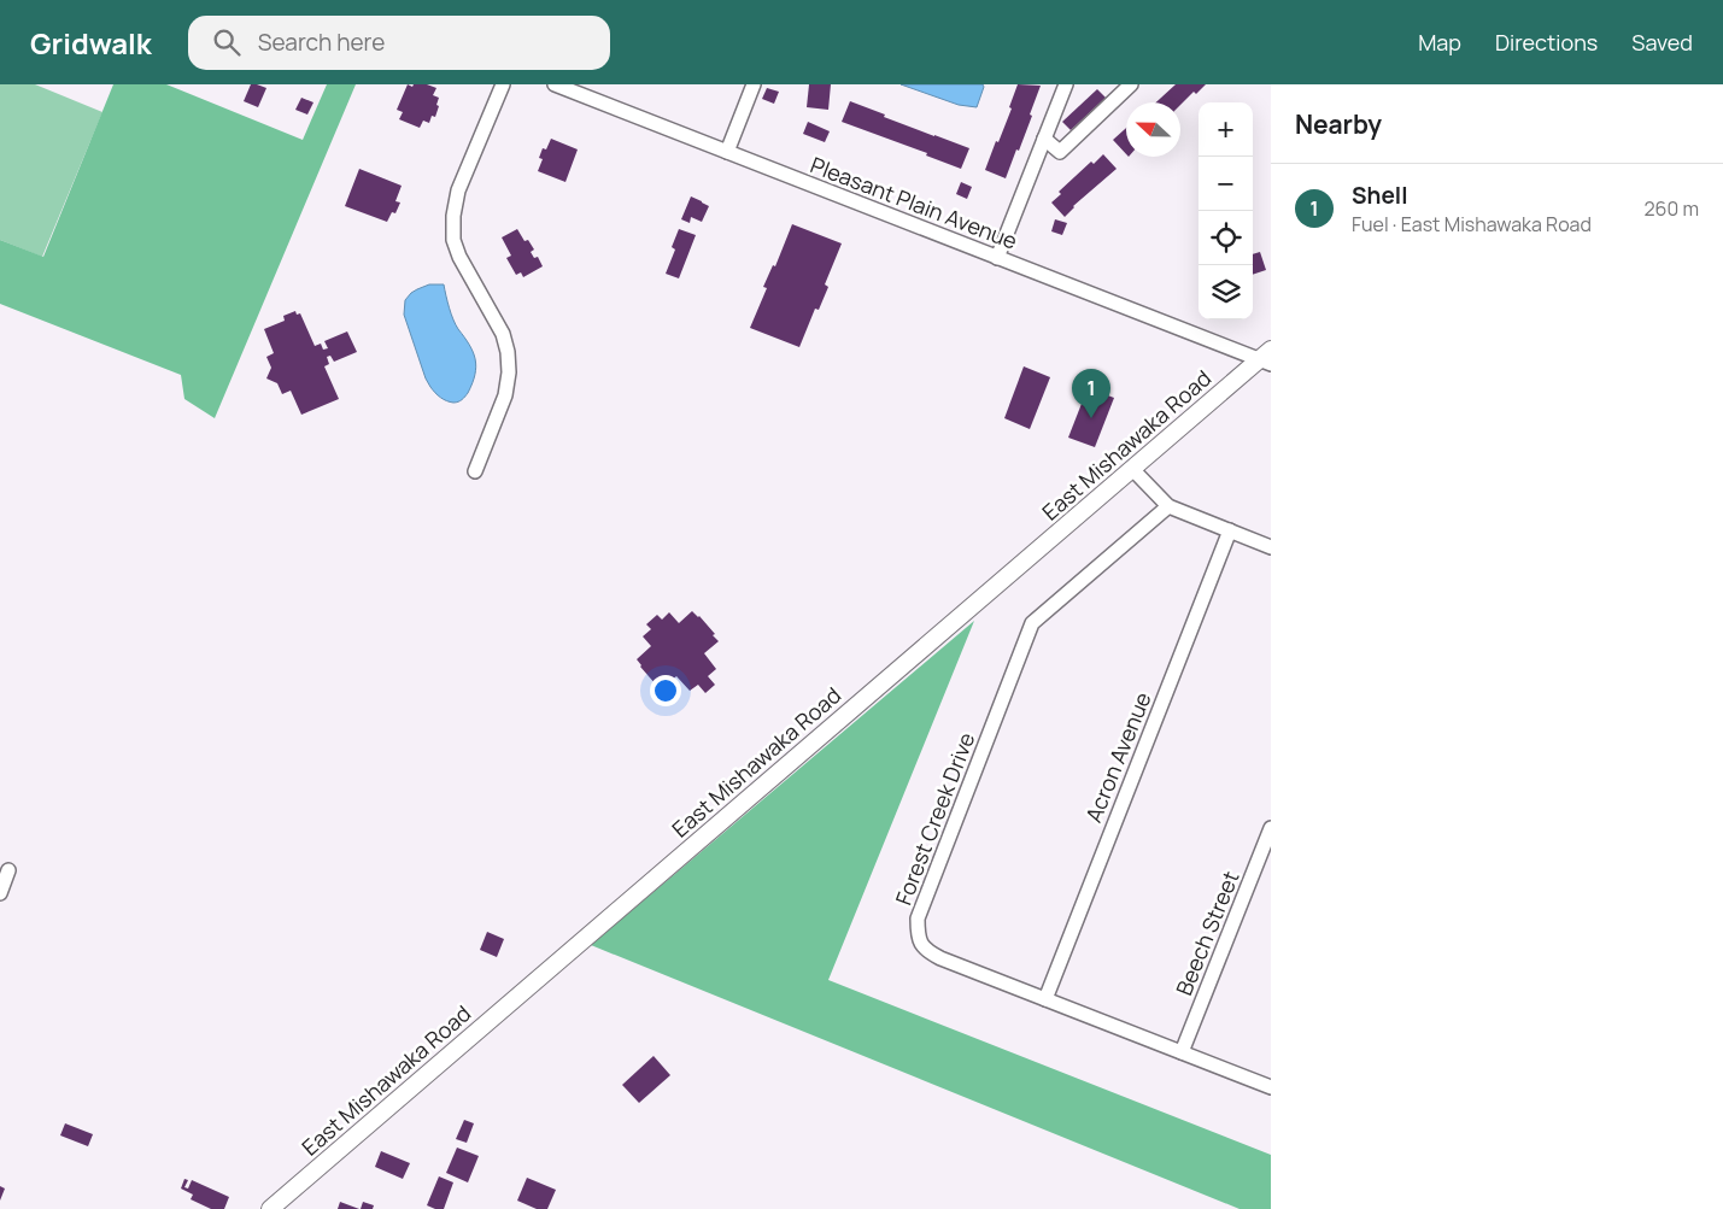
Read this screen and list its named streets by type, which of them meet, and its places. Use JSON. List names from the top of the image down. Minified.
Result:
{"streets":{"main road":["East Mishawaka Road"],"street":["Pleasant Plain Avenue","Acron Avenue","Forest Creek Drive","Beech Street"]},"crossings":[["Pleasant Plain Avenue","East Mishawaka Road"],["Acron Avenue","Forest Creek Drive"],["Forest Creek Drive","Beech Street"]],"north":"left","page":{"header":"Gridwalk","search":"Search here","nav":["Map","Directions","Saved"],"heading":"Nearby","map_buttons":["+","−"],"list":[{"mark":"1","name":"Shell","note":"Fuel · East Mishawaka Road","value":"260 m"}],"pins":"1"}}
